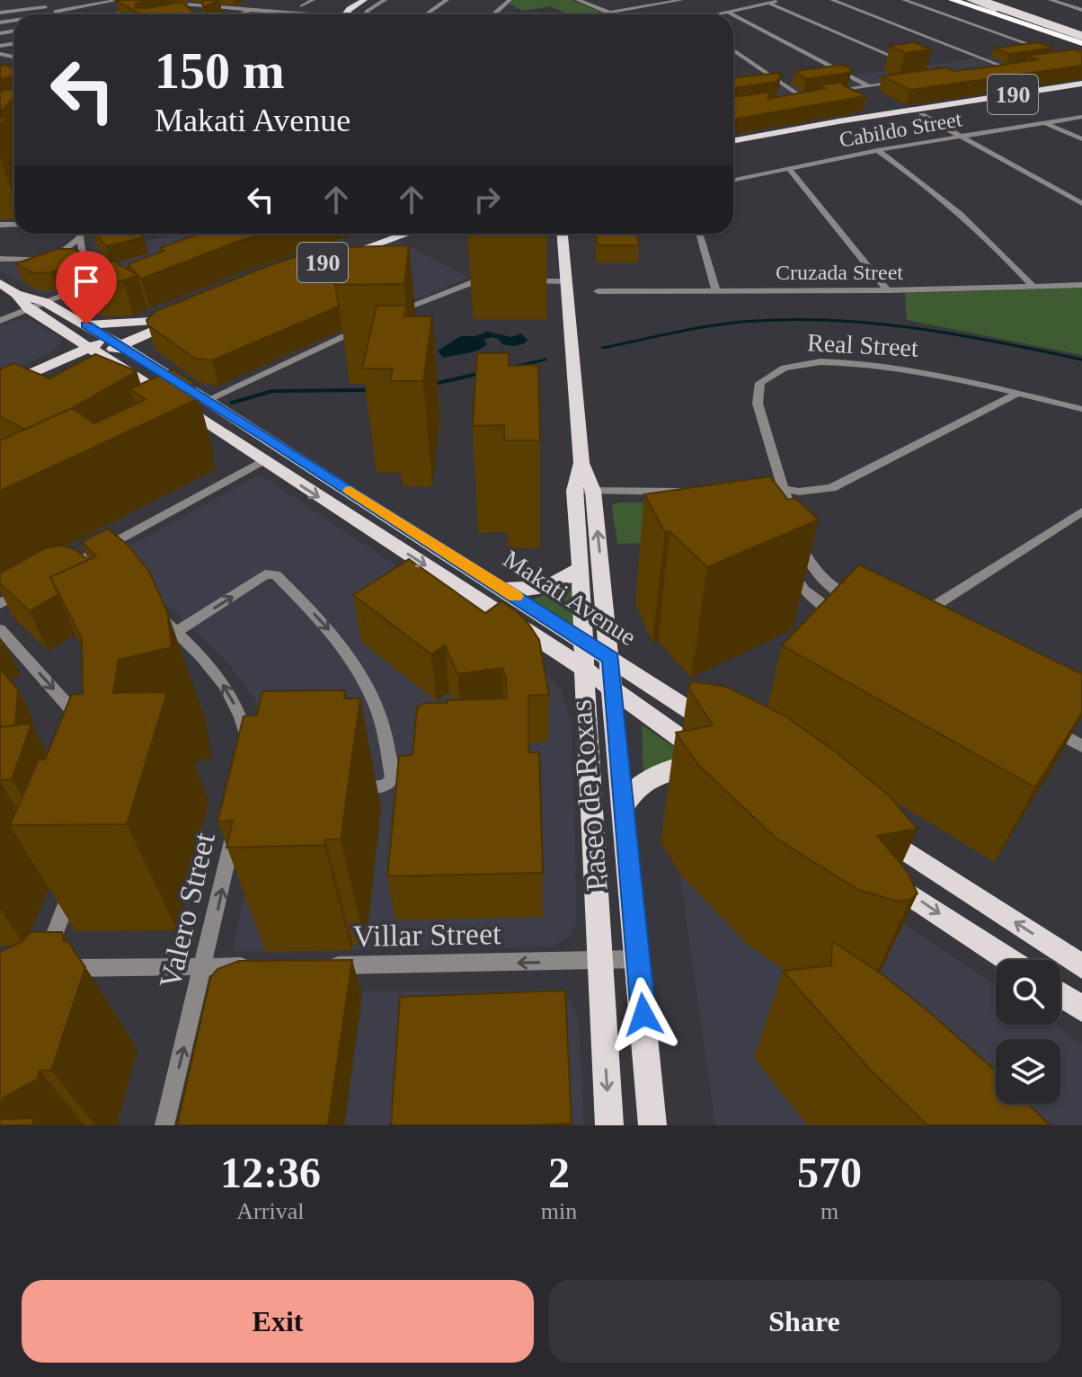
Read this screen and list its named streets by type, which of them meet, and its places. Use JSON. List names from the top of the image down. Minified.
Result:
{"streets":{"main road":["190","Makati Avenue","Paseo de Roxas"],"street":["Cabildo Street","Cruzada Street","Real Street","Valero Street","Villar Street"]},"crossings":[["Makati Avenue","Paseo de Roxas"],["Paseo de Roxas","Villar Street"]],"one_way":["Valero Street","Villar Street"],"page":{"turn":["150 m","Makati Avenue"],"eta":["12:36","Arrival","2","min","570","m"],"buttons":["Exit","Share"]}}
